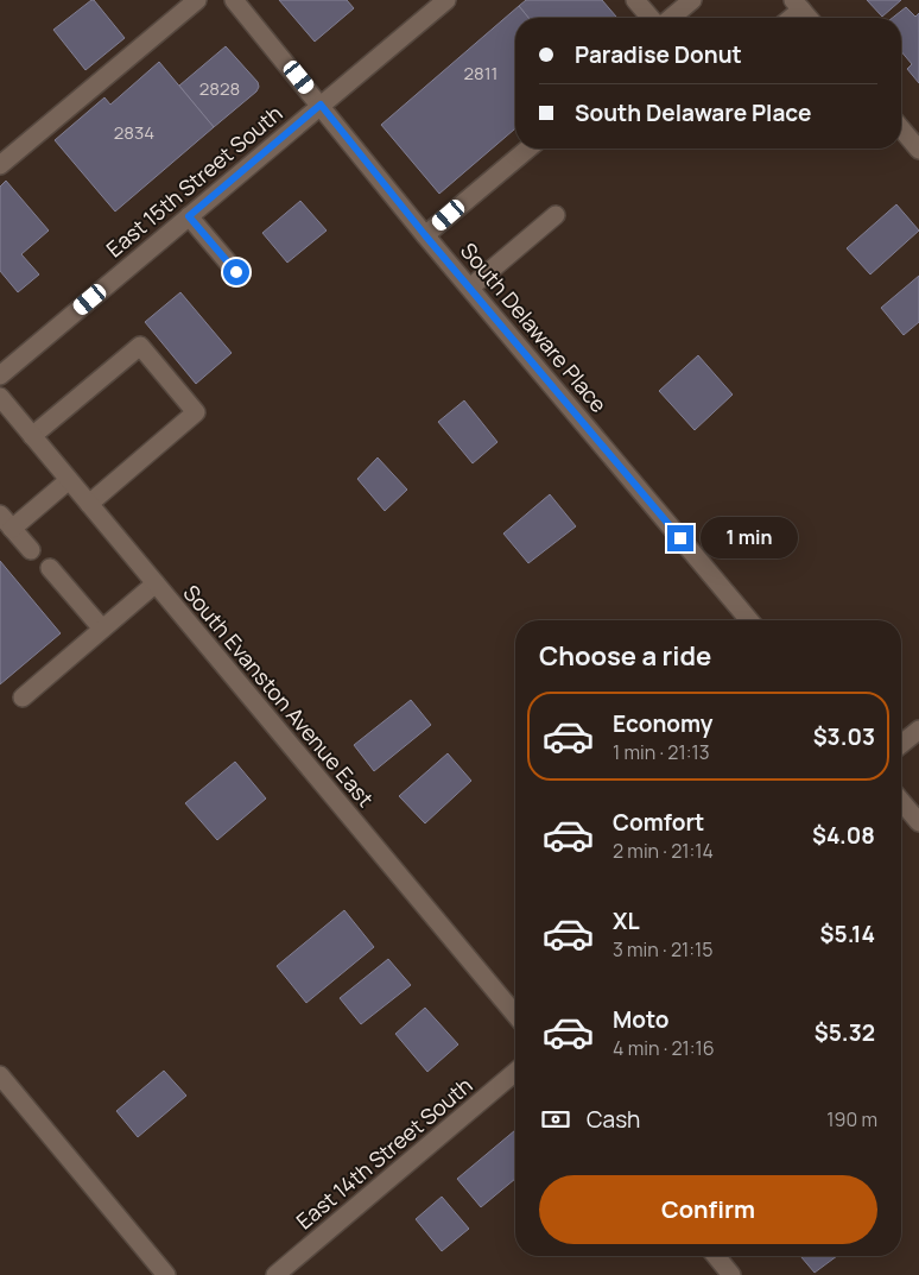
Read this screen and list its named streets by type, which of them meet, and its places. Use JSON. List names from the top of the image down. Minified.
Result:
{"streets":{"street":["East 15th Street South","South Delaware Place","South Evanston Avenue East","East 14th Street South"]},"crossings":[["East 15th Street South","South Delaware Place"]],"house_numbers":["2811","2828","2834"],"page":{"banner":["Paradise Donut","South Delaware Place"],"bubble":"1 min","heading":"Choose a ride","list":[{"name":"Economy","note":"1 min · 21:13","value":"$3.03"},{"name":"Comfort","note":"2 min · 21:14","value":"$4.08"},{"name":"XL","note":"3 min · 21:15","value":"$5.14"},{"name":"Moto","note":"4 min · 21:16","value":"$5.32"}],"pay":["Cash","190 m"],"buttons":"Confirm"}}
